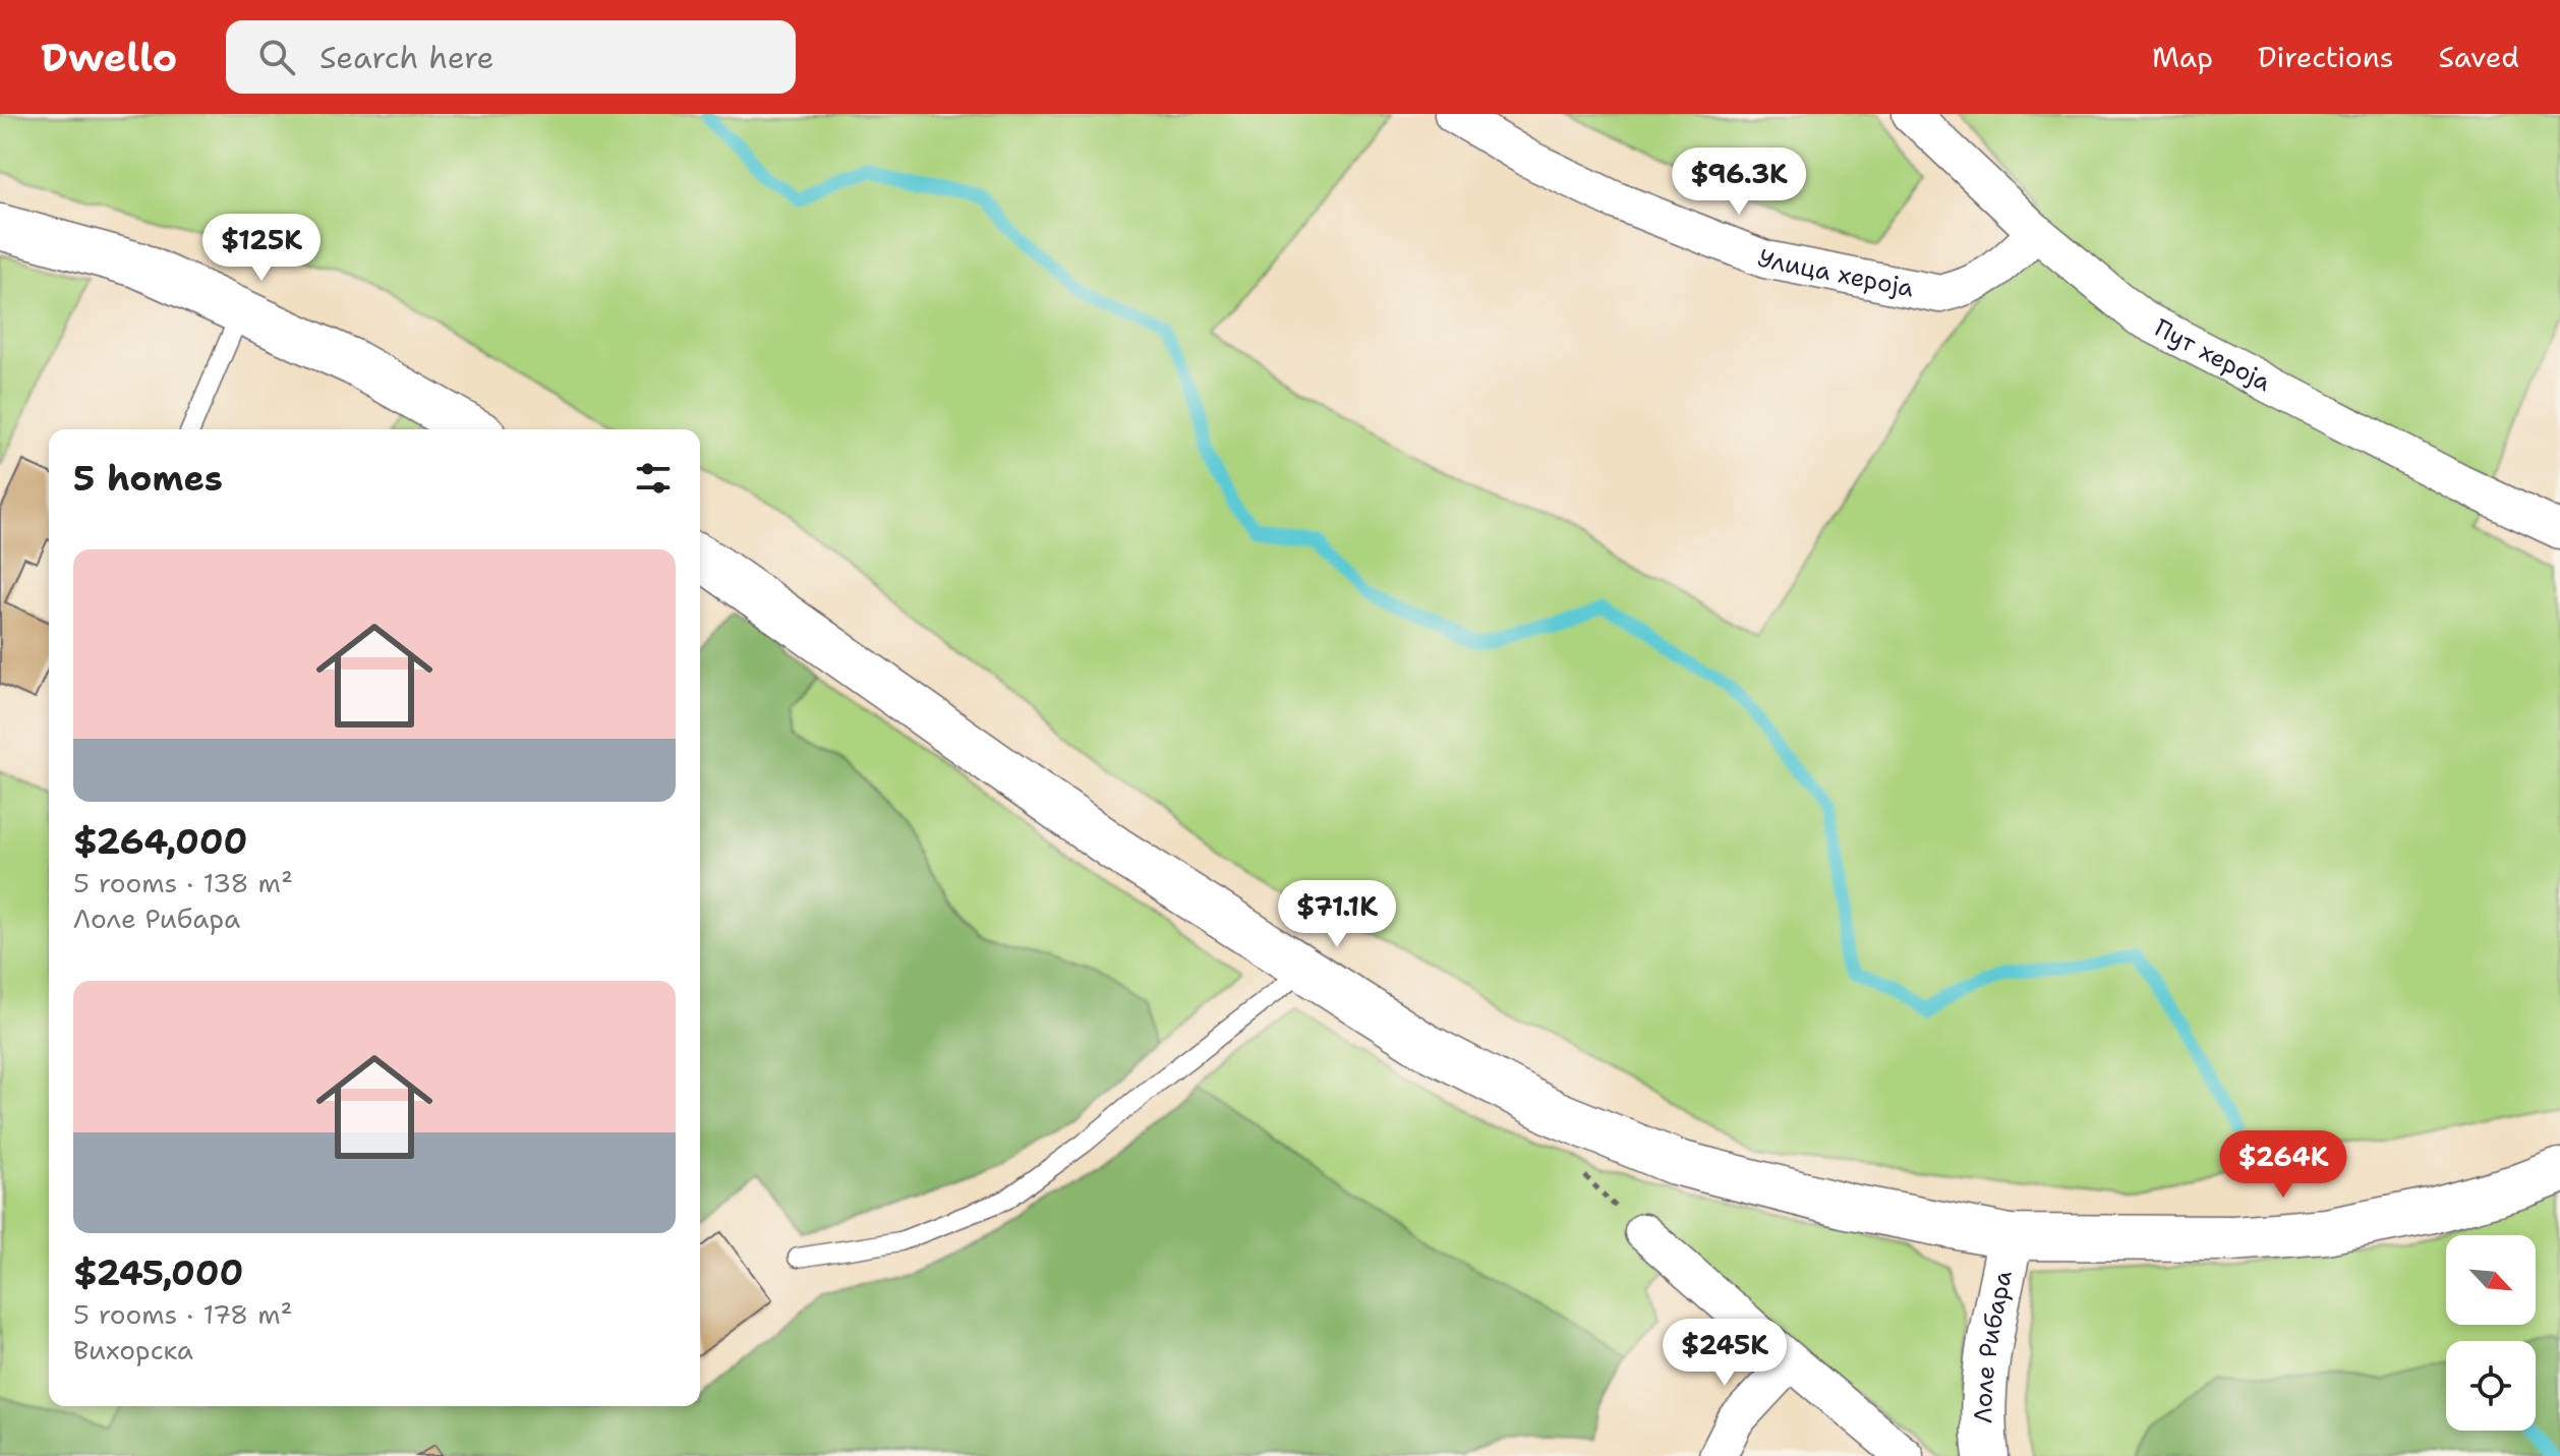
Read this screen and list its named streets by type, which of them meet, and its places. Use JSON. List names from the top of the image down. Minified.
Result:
{"streets":{"main road":["Лоле Рибара"],"street":["Улица хероја","Пут хероја"]},"crossings":[["Улица хероја","Пут хероја"]],"north":"bottom right","page":{"header":"Dwello","search":"Search here","nav":["Map","Directions","Saved"],"price":["$96.3K","$125K","$71.1K","$264K","$245K"],"heading":"5 homes","list":[{"name":"$264,000","note":"5 rooms · 138 m² · Лоле Рибара"},{"name":"$245,000","note":"5 rooms · 178 m² · Вихорска"}]}}
